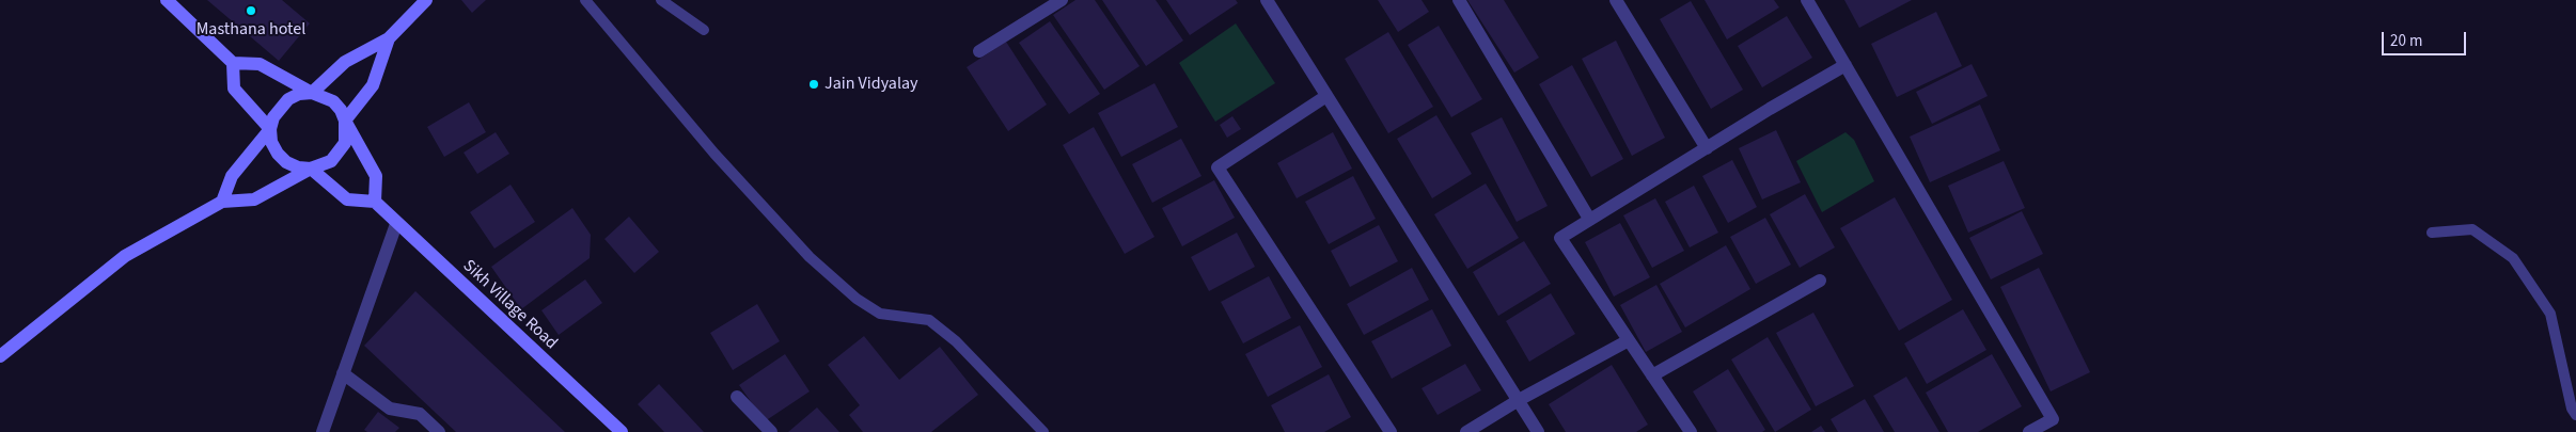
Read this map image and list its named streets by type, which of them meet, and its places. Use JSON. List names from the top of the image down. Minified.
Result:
{"streets":{"main road":["Sikh Village Road"]},"places":["Masthana hotel","Jain Vidyalay"],"scale_bar":"20 m"}
